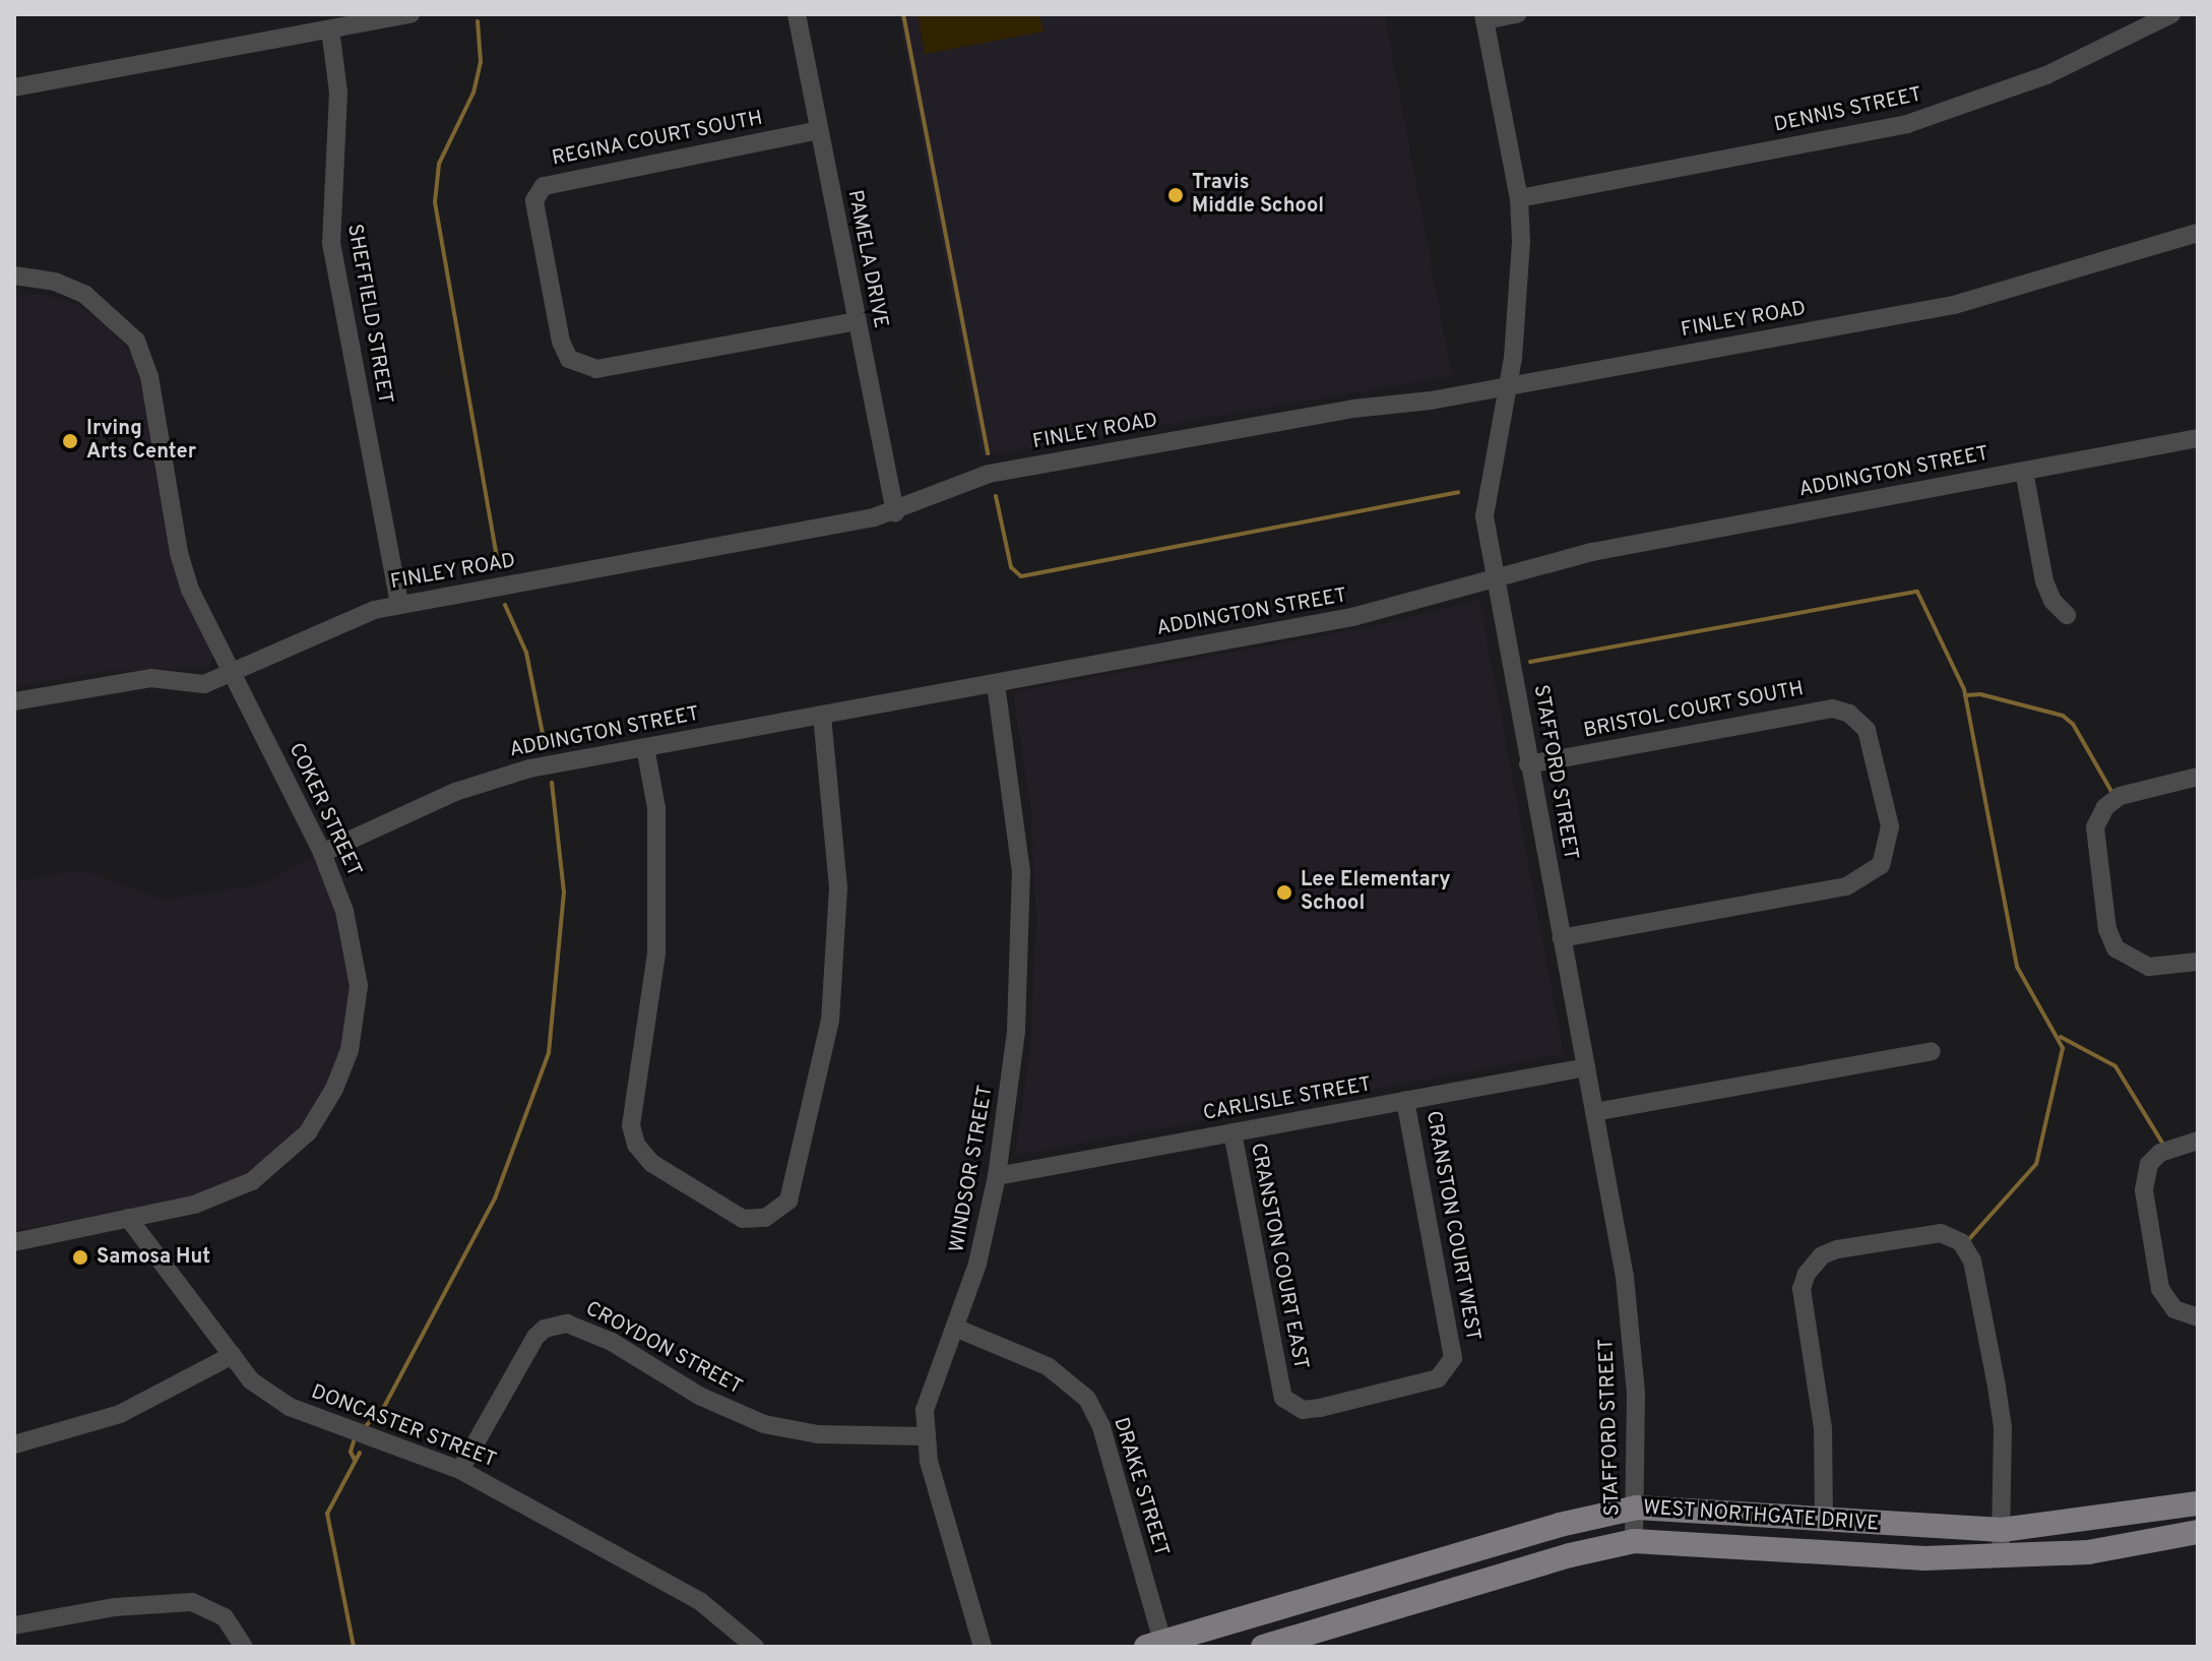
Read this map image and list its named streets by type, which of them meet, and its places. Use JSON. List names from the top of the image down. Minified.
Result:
{"streets":{"main road":["WEST NORTHGATE DRIVE"],"street":["DENNIS STREET","REGINA COURT SOUTH","PAMELA DRIVE","SHEFFIELD STREET","FINLEY ROAD","ADDINGTON STREET","BRISTOL COURT SOUTH","STAFFORD STREET","COKER STREET","CARLISLE STREET","WINDSOR STREET","CRANSTON COURT WEST","CRANSTON COURT EAST","CROYDON STREET","DONCASTER STREET","DRAKE STREET"]},"crossings":[["DENNIS STREET","STAFFORD STREET"],["REGINA COURT SOUTH","PAMELA DRIVE"],["PAMELA DRIVE","FINLEY ROAD"],["SHEFFIELD STREET","FINLEY ROAD"],["FINLEY ROAD","STAFFORD STREET"],["FINLEY ROAD","COKER STREET"],["ADDINGTON STREET","STAFFORD STREET"],["ADDINGTON STREET","COKER STREET"],["ADDINGTON STREET","WINDSOR STREET"],["BRISTOL COURT SOUTH","STAFFORD STREET"],["STAFFORD STREET","CARLISLE STREET"],["STAFFORD STREET","WEST NORTHGATE DRIVE"],["COKER STREET","DONCASTER STREET"],["CARLISLE STREET","WINDSOR STREET"],["CARLISLE STREET","CRANSTON COURT WEST"],["CARLISLE STREET","CRANSTON COURT EAST"],["WINDSOR STREET","CROYDON STREET"],["WINDSOR STREET","DRAKE STREET"],["CRANSTON COURT WEST","CRANSTON COURT EAST"],["CROYDON STREET","DONCASTER STREET"],["DRAKE STREET","WEST NORTHGATE DRIVE"]],"places":["Travis Middle School","Irving Arts Center","Lee Elementary School","Samosa Hut"]}
